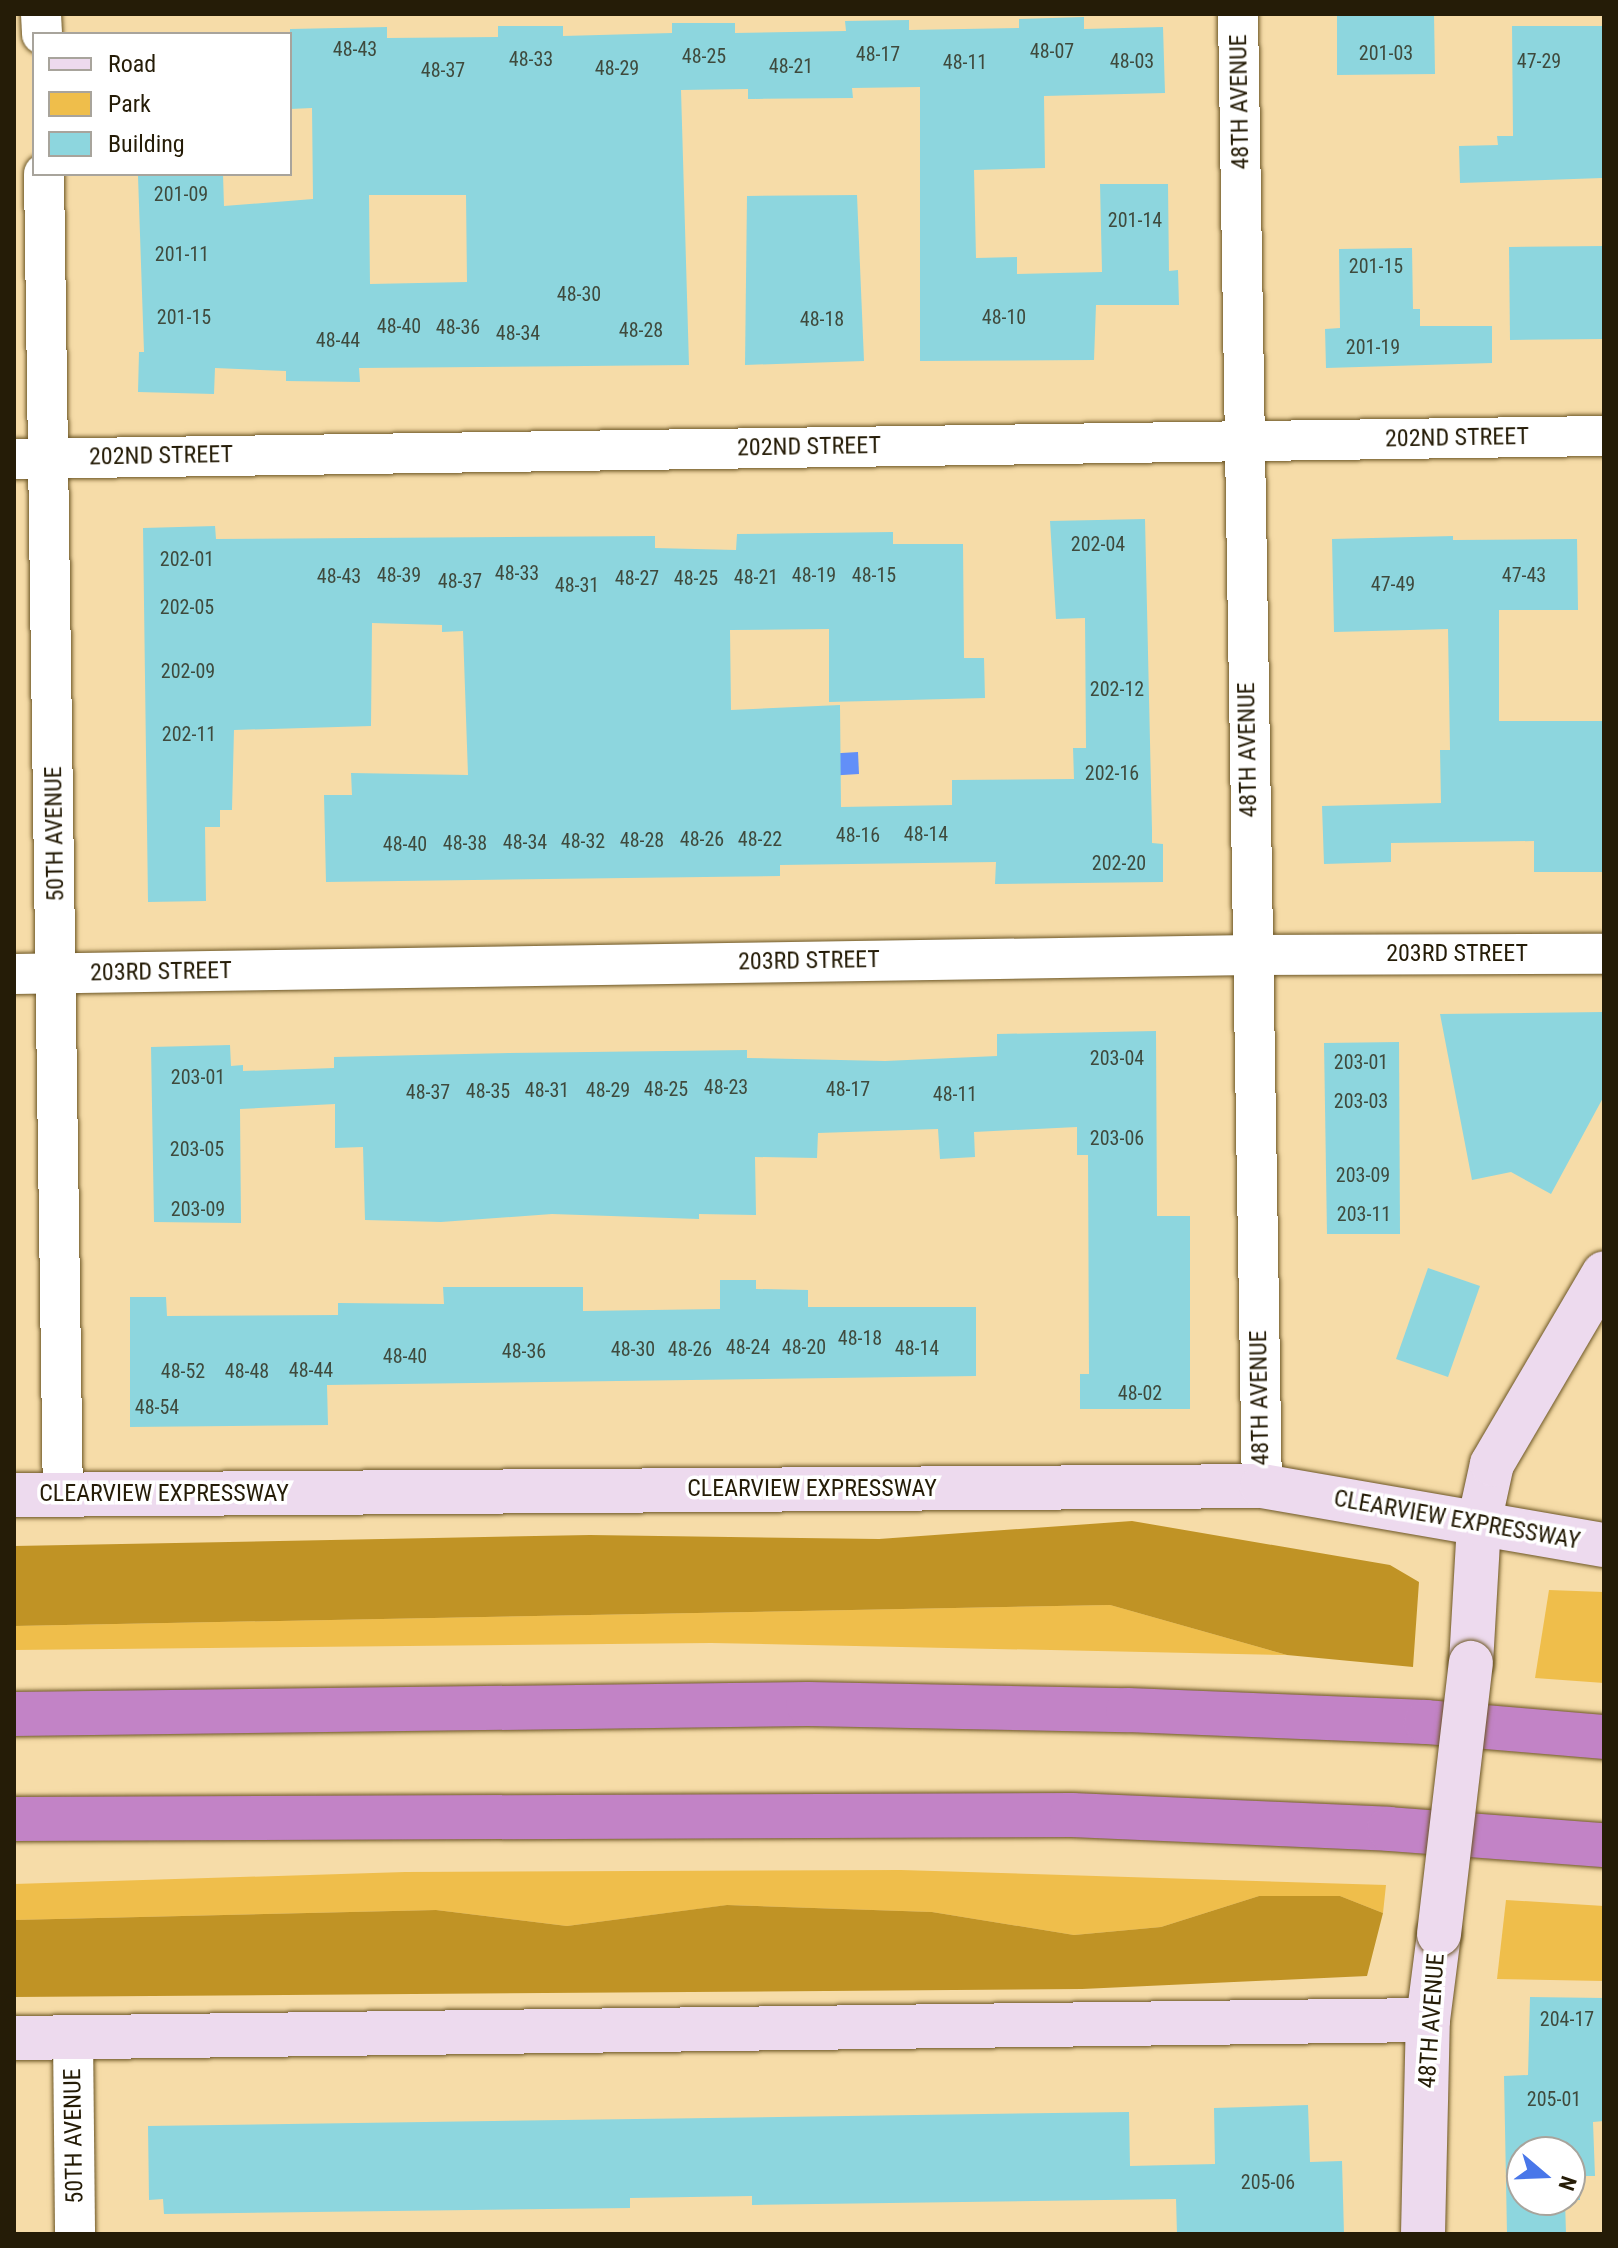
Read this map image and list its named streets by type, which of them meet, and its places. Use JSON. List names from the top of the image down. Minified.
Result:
{"streets":{"street":["48TH AVENUE","202ND STREET","50TH AVENUE","203RD STREET","CLEARVIEW EXPRESSWAY"]},"crossings":[["48TH AVENUE","202ND STREET"],["48TH AVENUE","203RD STREET"],["48TH AVENUE","CLEARVIEW EXPRESSWAY"],["202ND STREET","50TH AVENUE"],["50TH AVENUE","203RD STREET"],["50TH AVENUE","CLEARVIEW EXPRESSWAY"]],"house_numbers":["48-43","48-07","201-03","48-17","48-25","48-33","48-03","47-29","48-11","48-21","48-29","48-37","201-09","201-14","201-11","201-15","48-30","201-15","48-10","48-18","48-40","48-36","48-28","48-34","48-44","201-19","202-04","202-01","48-33","48-39","48-19","48-15","47-43","48-43","48-21","48-27","48-25","48-37","47-49","48-31","202-05","202-09","202-12","202-11","202-16","48-14","48-16","48-26","48-22","48-28","48-32","48-34","48-38","48-40","202-20","203-04","203-01","203-01","48-23","48-25","48-17","48-31","48-29","48-35","48-37","48-11","203-03","203-06","203-05","203-09","203-09","203-11","48-18","48-24","48-20","48-14","48-30","48-26","48-36","48-40","48-44","48-52","48-48","48-02","48-54","204-17","205-01","205-06"],"legend":["Road","Park","Building"],"north":"right"}
